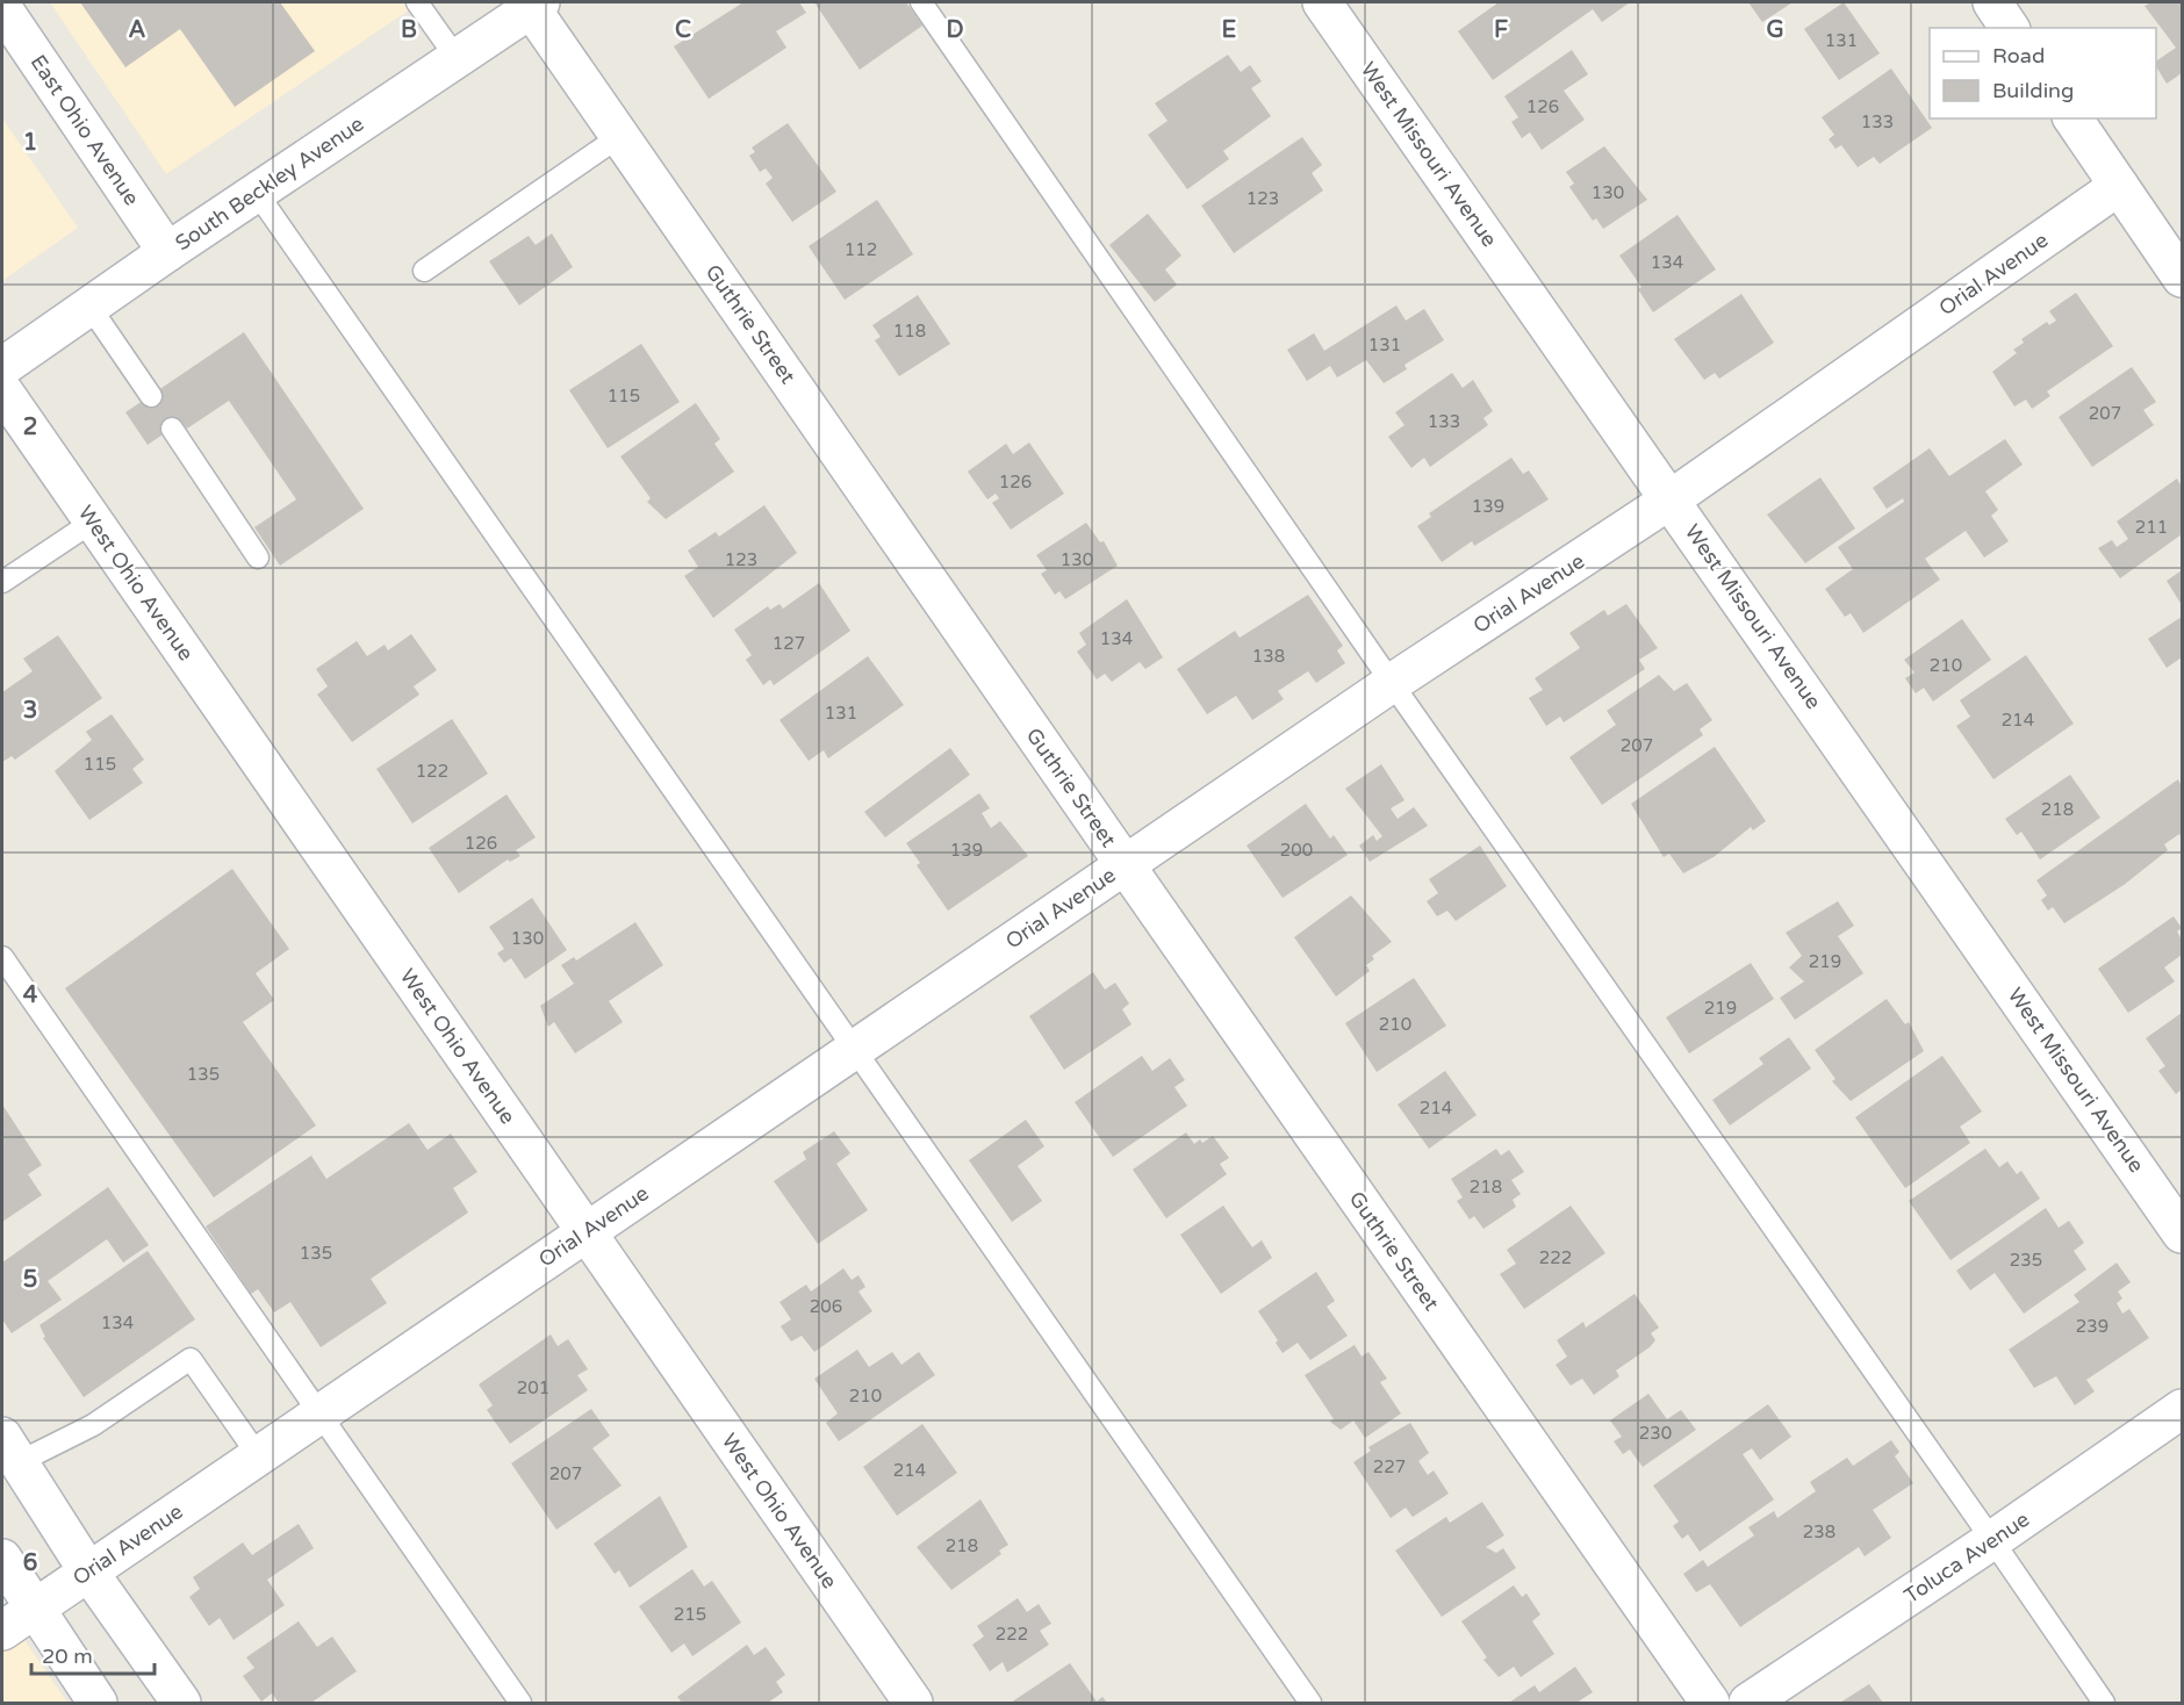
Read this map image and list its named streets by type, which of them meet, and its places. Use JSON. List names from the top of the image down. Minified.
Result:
{"streets":{"street":["East Ohio Avenue","West Missouri Avenue","South Beckley Avenue","Orial Avenue","Guthrie Street","West Ohio Avenue","Toluca Avenue"]},"crossings":[["East Ohio Avenue","South Beckley Avenue"],["West Missouri Avenue","Orial Avenue"],["South Beckley Avenue","Guthrie Street"],["Orial Avenue","Guthrie Street"],["Orial Avenue","West Ohio Avenue"]],"house_numbers":["131","126","133","130","123","112","134","118","131","115","207","133","126","139","211","123","130","134","127","138","210","131","214","207","115","122","218","126","139","200","130","219","219","210","135","214","218","135","222","235","206","134","239","201","210","230","227","214","207","238","218","215","222"],"legend":["Road","Building"],"scale_bar":"20 m","grid":{"columns":["A","B","C","D","E","F","G"],"rows":["1","2","3","4","5","6"]}}
